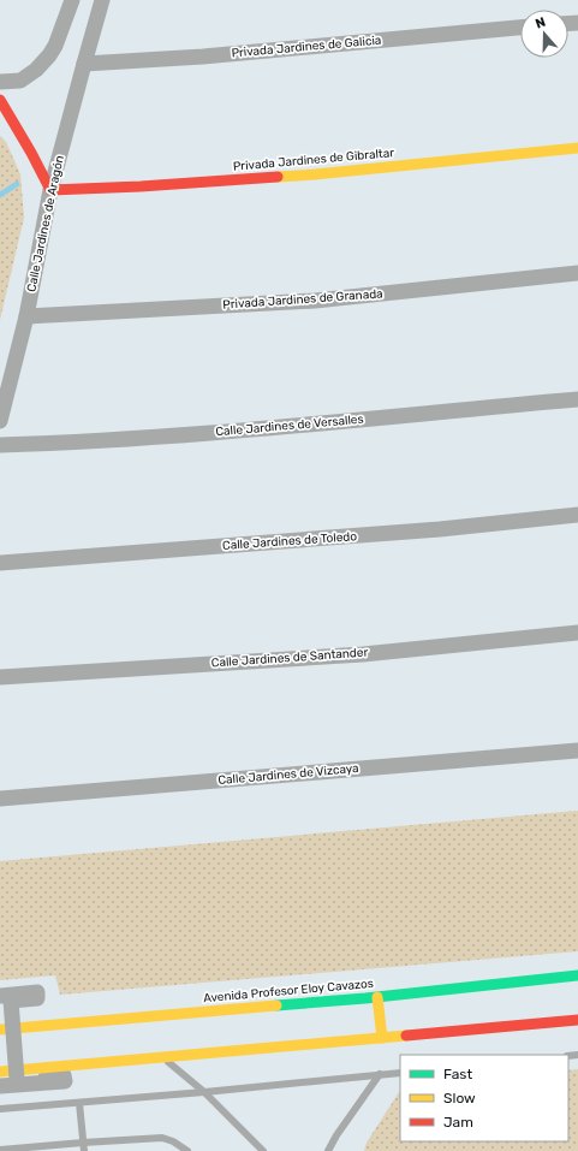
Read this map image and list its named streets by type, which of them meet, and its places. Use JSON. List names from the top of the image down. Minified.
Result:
{"streets":{"main road":["Privada Jardines de Gibraltar","Avenida Profesor Eloy Cavazos"],"street":["Privada Jardines de Galicia","Calle Jardines de Aragón","Privada Jardines de Granada","Calle Jardines de Versalles","Calle Jardines de Toledo","Calle Jardines de Santander","Calle Jardines de Vizcaya"]},"crossings":[["Privada Jardines de Galicia","Calle Jardines de Aragón"],["Privada Jardines de Gibraltar","Calle Jardines de Aragón"],["Calle Jardines de Aragón","Privada Jardines de Granada"]],"legend":["Fast","Slow","Jam"],"north":"top"}
